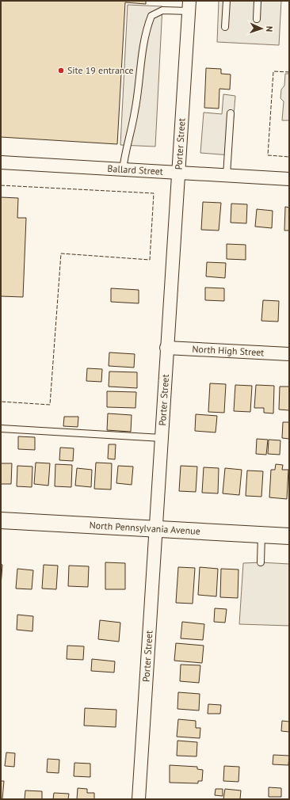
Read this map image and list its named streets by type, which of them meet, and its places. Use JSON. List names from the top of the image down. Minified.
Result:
{"streets":{"street":["Porter Street","Ballard Street","North High Street","North Pennsylvania Avenue"]},"crossings":[["Porter Street","Ballard Street"],["Porter Street","North High Street"],["Porter Street","North Pennsylvania Avenue"]],"places":["Site 19 entrance"],"north":"right"}
